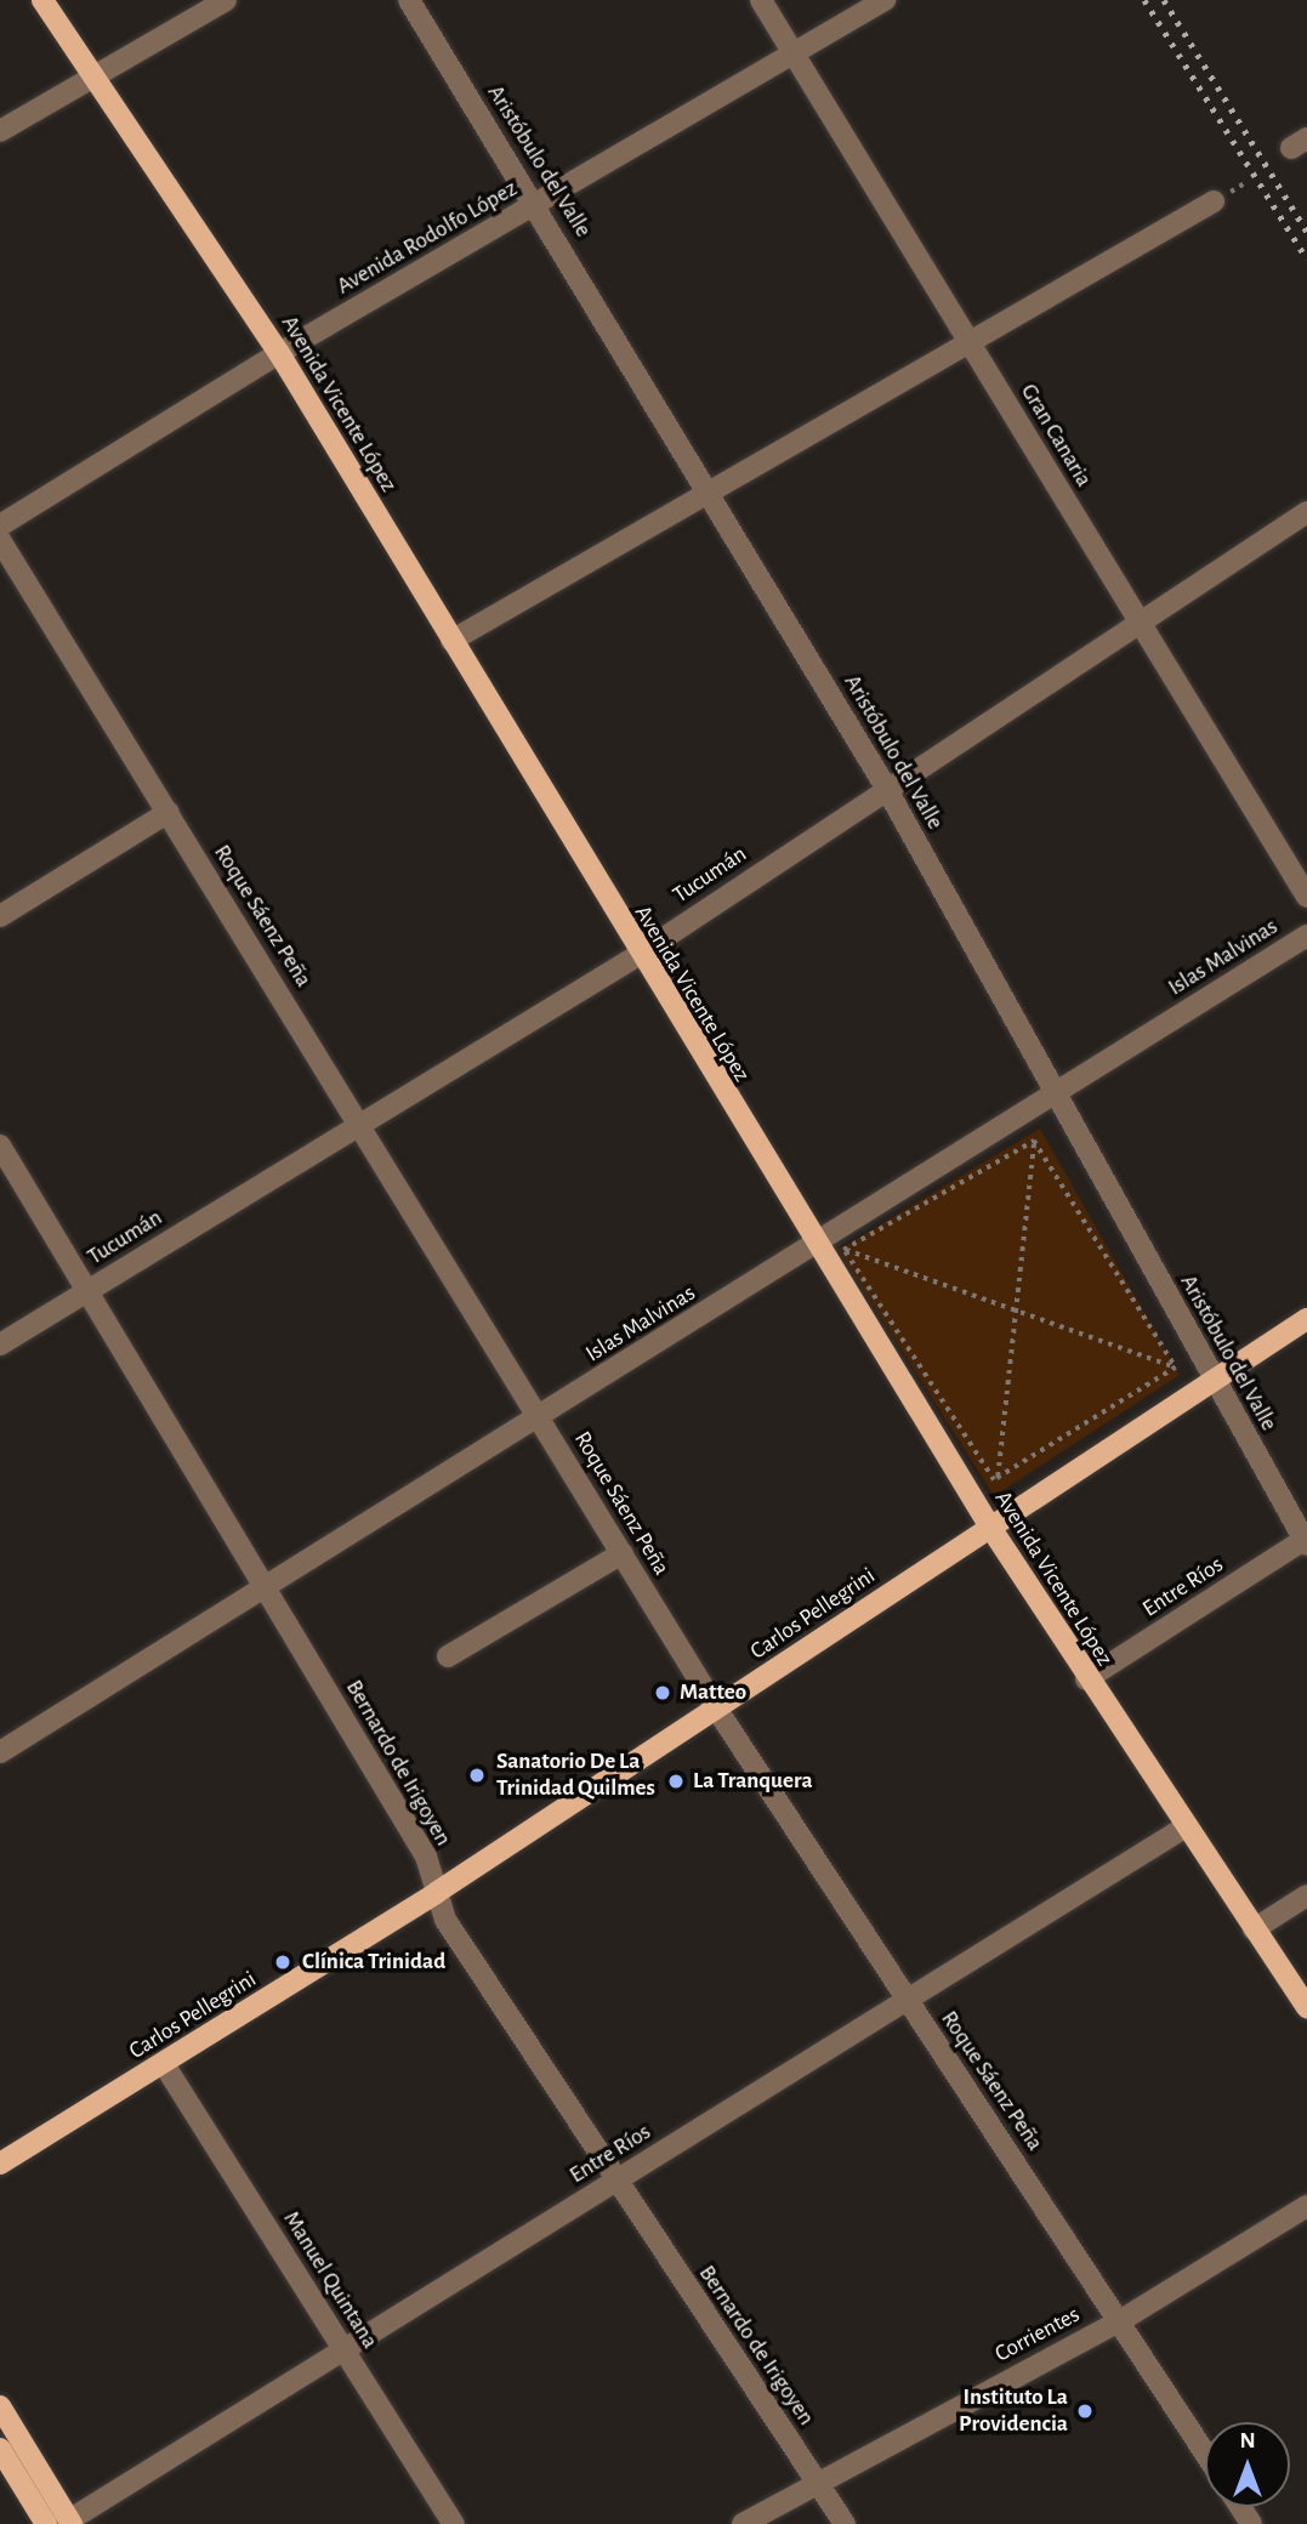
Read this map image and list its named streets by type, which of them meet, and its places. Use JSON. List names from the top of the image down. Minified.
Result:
{"streets":{"main road":["Avenida Vicente López","Carlos Pellegrini"],"street":["Aristóbulo del Valle","Avenida Rodolfo López","Gran Canaria","Tucumán","Roque Sáenz Peña","Islas Malvinas","Entre Ríos","Bernardo de Irigoyen","Manuel Quintana","Corrientes"]},"crossings":[["Aristóbulo del Valle","Avenida Rodolfo López"],["Aristóbulo del Valle","Tucumán"],["Aristóbulo del Valle","Islas Malvinas"],["Aristóbulo del Valle","Entre Ríos"],["Aristóbulo del Valle","Carlos Pellegrini"],["Avenida Rodolfo López","Avenida Vicente López"],["Avenida Rodolfo López","Gran Canaria"],["Avenida Vicente López","Tucumán"],["Avenida Vicente López","Islas Malvinas"],["Avenida Vicente López","Entre Ríos"],["Avenida Vicente López","Carlos Pellegrini"],["Gran Canaria","Tucumán"],["Tucumán","Roque Sáenz Peña"],["Tucumán","Bernardo de Irigoyen"],["Roque Sáenz Peña","Islas Malvinas"],["Roque Sáenz Peña","Entre Ríos"],["Roque Sáenz Peña","Carlos Pellegrini"],["Roque Sáenz Peña","Corrientes"],["Islas Malvinas","Bernardo de Irigoyen"],["Entre Ríos","Bernardo de Irigoyen"],["Entre Ríos","Manuel Quintana"],["Carlos Pellegrini","Bernardo de Irigoyen"],["Carlos Pellegrini","Manuel Quintana"],["Bernardo de Irigoyen","Corrientes"]],"places":["Matteo","Sanatorio De La Trinidad Quilmes","La Tranquera","Clínica Trinidad","Instituto La Providencia"],"north":"top"}
